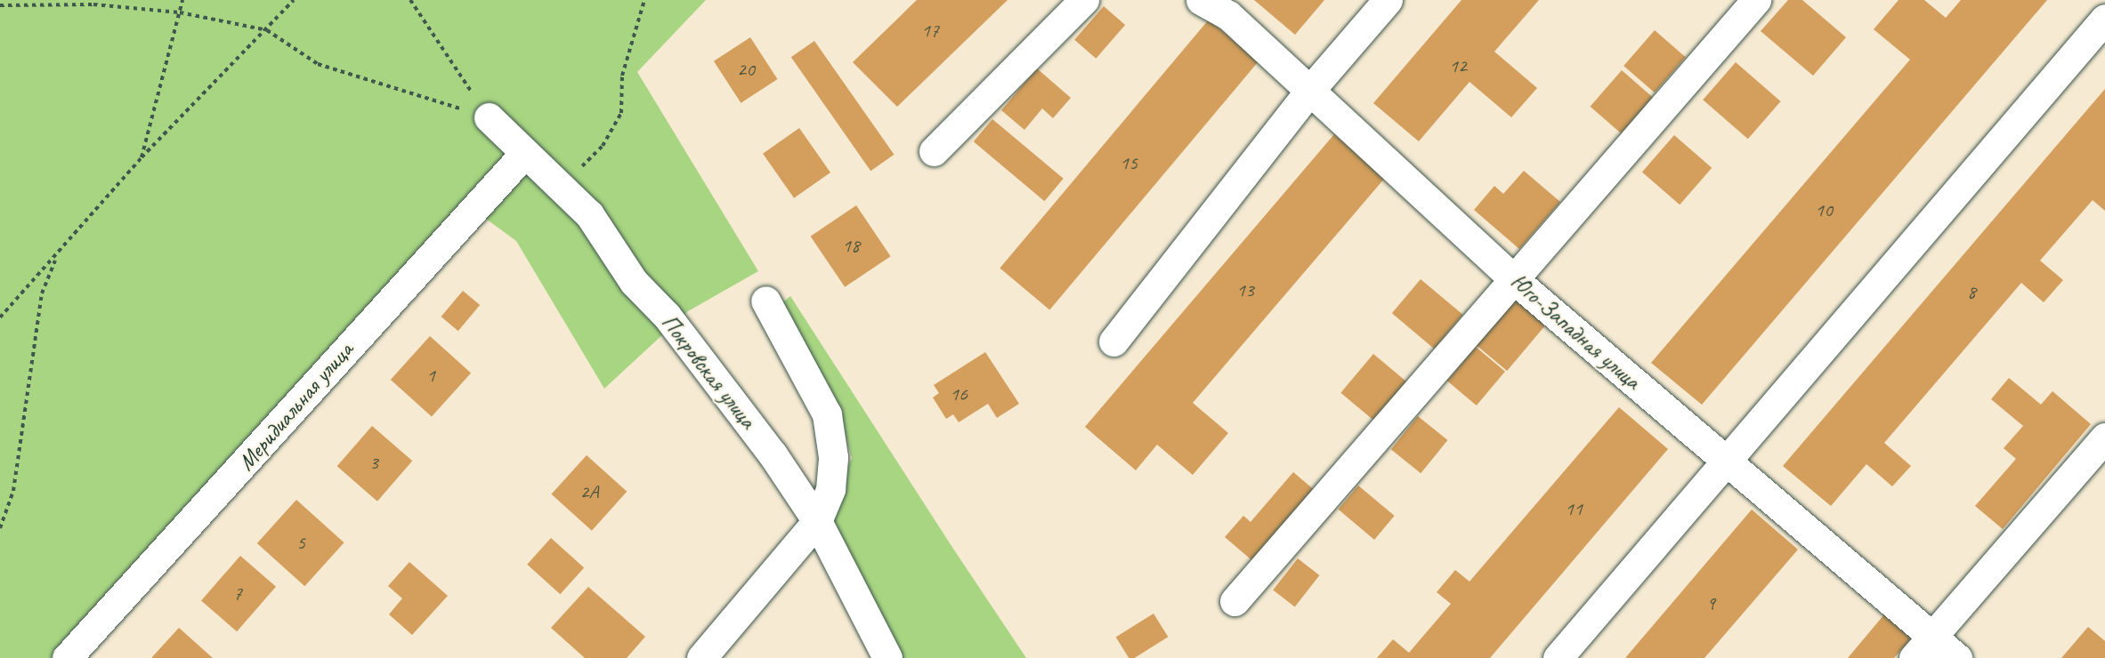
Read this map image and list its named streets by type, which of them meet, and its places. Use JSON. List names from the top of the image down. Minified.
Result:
{"streets":{"street":["Юго-Западная улица","Покровская улица","Меридиальная улица"]},"crossings":[["Покровская улица","Меридиальная улица"]],"house_numbers":["17","12","20","15","10","18","13","8","1","16","3","2А","11","5","7","9"]}
